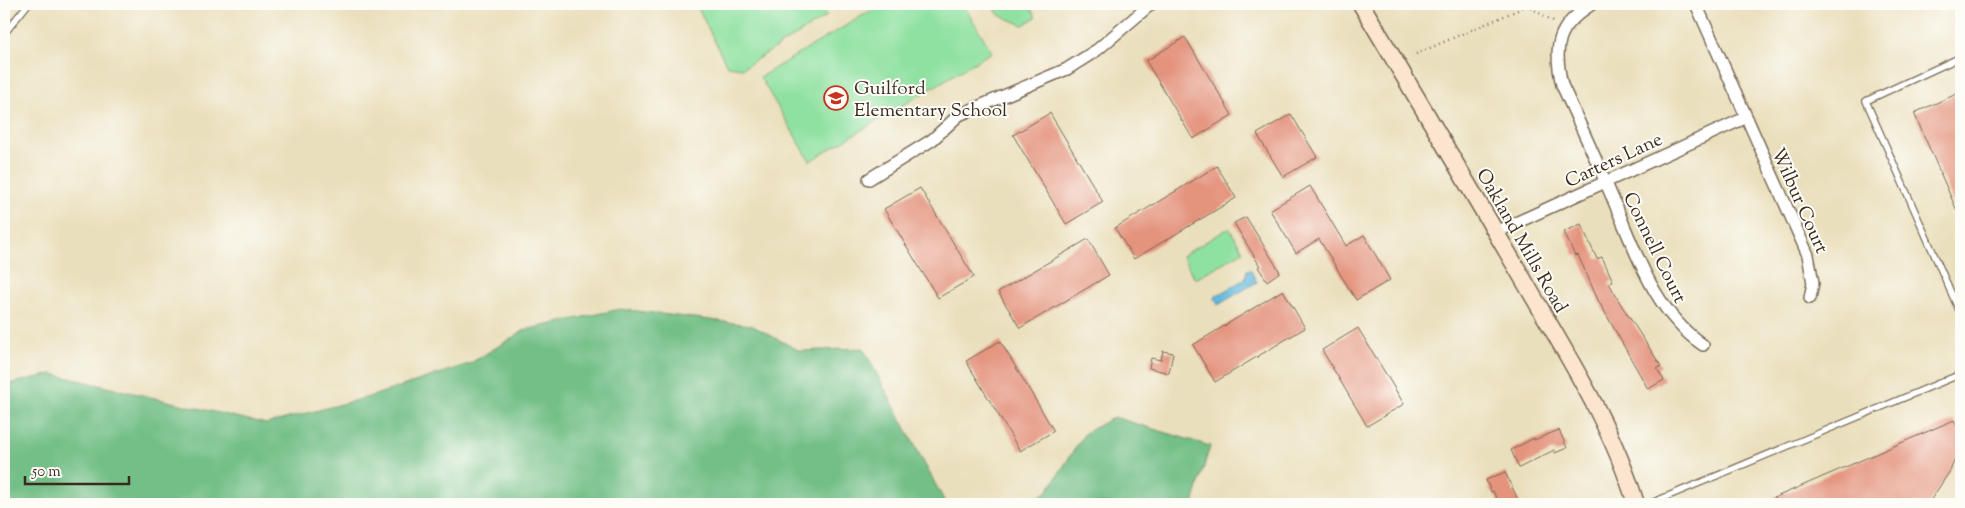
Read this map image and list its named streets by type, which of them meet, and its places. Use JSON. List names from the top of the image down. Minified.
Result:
{"streets":{"street":["Carters Lane","Wilbur Court","Oakland Mills Road","Connell Court"]},"crossings":[["Carters Lane","Wilbur Court"],["Carters Lane","Oakland Mills Road"],["Carters Lane","Connell Court"]],"places":{"school or university":["Guilford Elementary School"]},"scale_bar":"50 m"}
